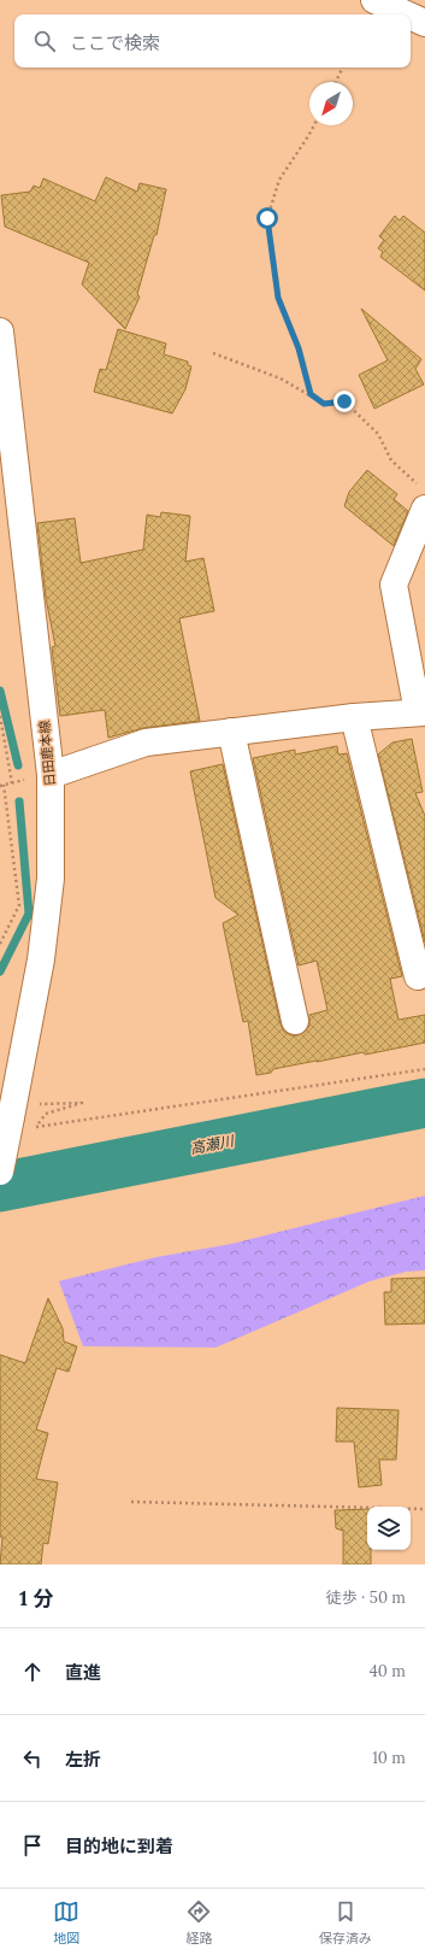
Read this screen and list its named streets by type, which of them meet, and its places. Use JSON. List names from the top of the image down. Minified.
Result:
{"streets":{"street":["日田鹿本線"]},"water":["高瀬川"],"north":"bottom left","page":{"search":"ここで検索","heading":["1 分","徒歩 · 50 m"],"list":[["直進","40 m"],["左折","10 m"],"目的地に到着"],"nav":["地図","経路","保存済み"]}}
